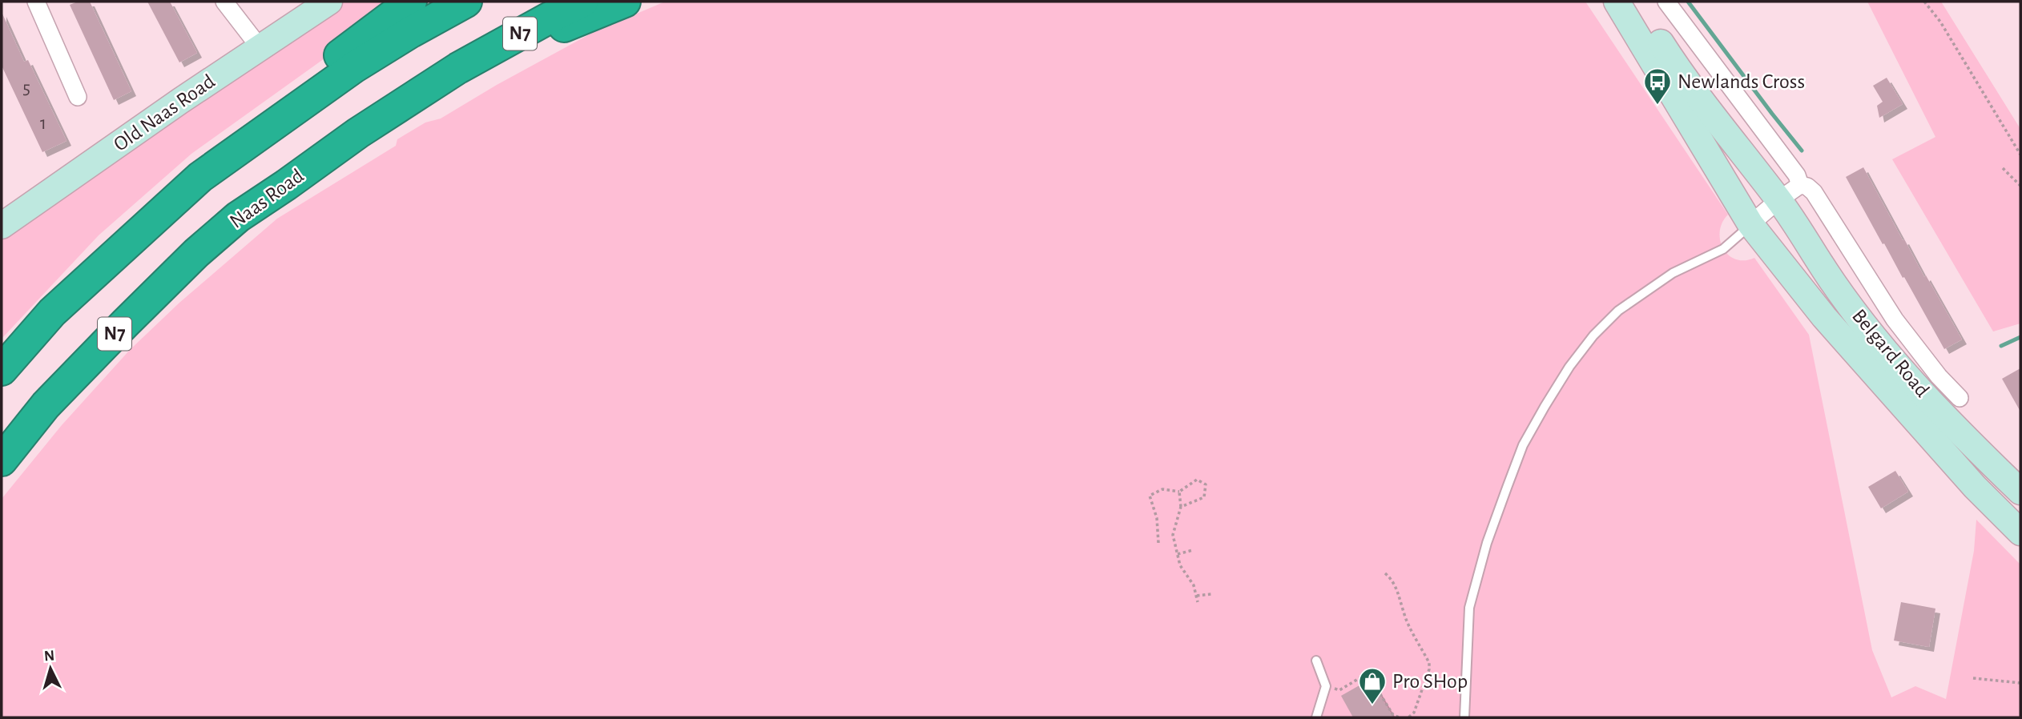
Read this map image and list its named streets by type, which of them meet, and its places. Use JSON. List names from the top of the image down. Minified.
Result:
{"streets":{"highway":["N7","Naas Road"],"main road":["Old Naas Road","Belgard Road"]},"places":{"bus stop":["Newlands Cross"],"shop":["Pro SHop"]},"house_numbers":["5","1"],"north":"top"}
